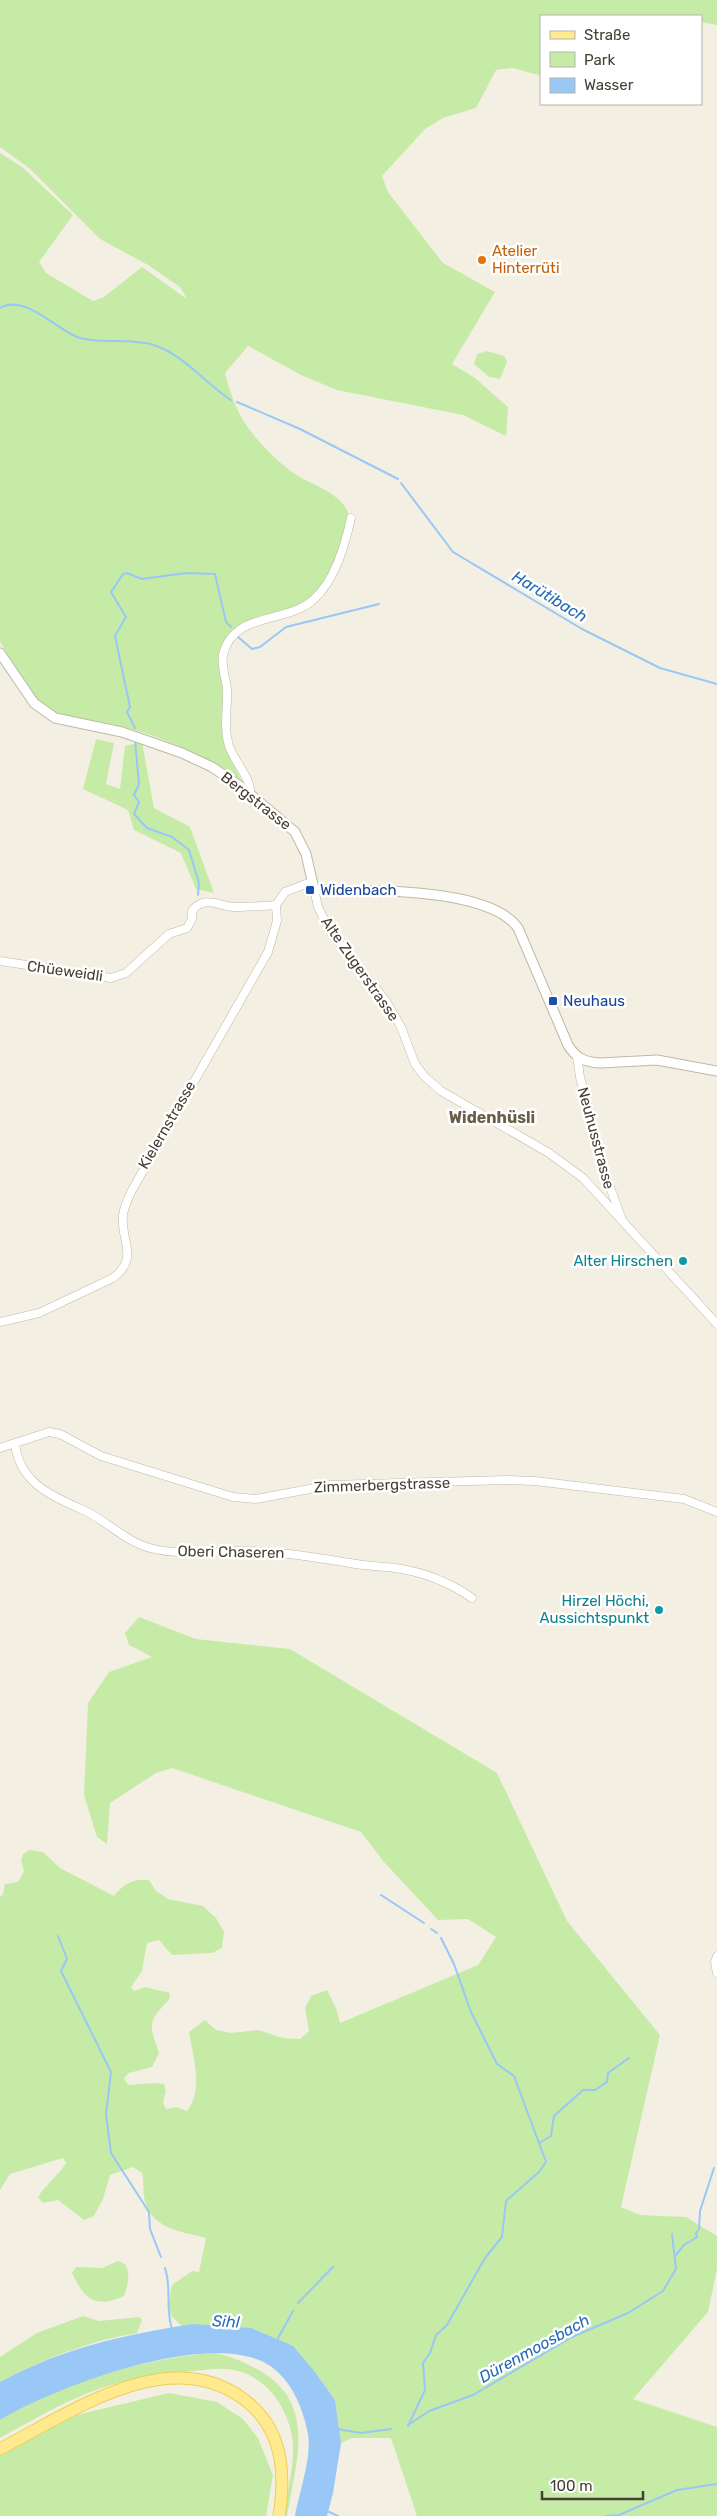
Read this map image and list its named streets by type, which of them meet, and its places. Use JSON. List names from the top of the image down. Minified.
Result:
{"streets":{"street":["Bergstrasse","Alte Zugerstrasse","Chüeweidli","Kielernstrasse","Neuhusstrasse","Zimmerbergstrasse","Oberi Chaseren"]},"crossings":[["Bergstrasse","Alte Zugerstrasse"],["Alte Zugerstrasse","Neuhusstrasse"],["Chüeweidli","Kielernstrasse"]],"districts":["Widenhüsli"],"water":["Harütibach","Sihl","Dürenmoosbach"],"places":{"other":["Atelier Hinterrüti","Alter Hirschen","Hirzel Höchi, Aussichtspunkt"],"transit":["Widenbach","Neuhaus"]},"legend":["Straße","Park","Wasser"],"scale_bar":"100 m"}
